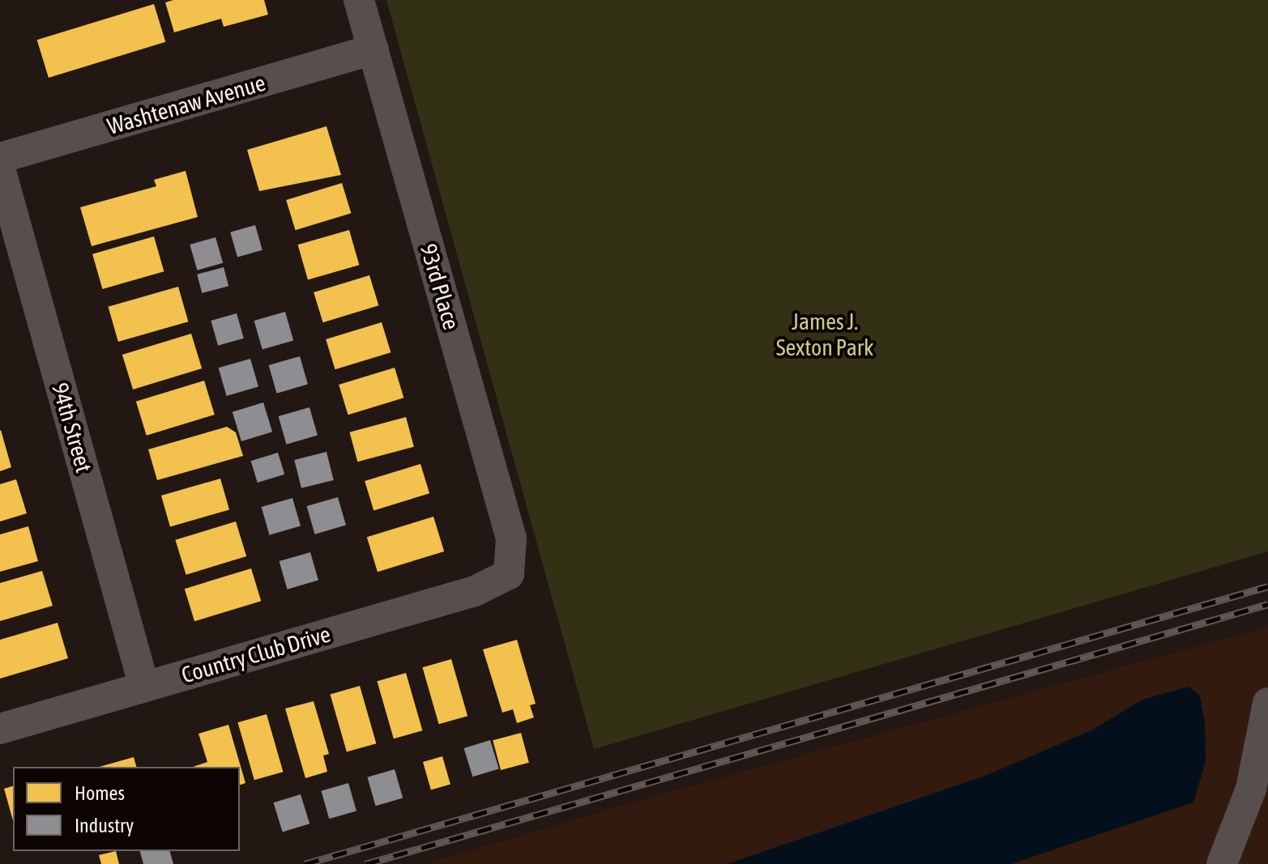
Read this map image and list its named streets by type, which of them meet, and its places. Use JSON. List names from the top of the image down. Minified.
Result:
{"streets":{"street":["Washtenaw Avenue","93rd Place","94th Street","Country Club Drive"]},"crossings":[["Washtenaw Avenue","93rd Place"],["93rd Place","Country Club Drive"],["94th Street","Country Club Drive"]],"parks":["James J. Sexton Park"],"legend":["Homes","Industry"]}
